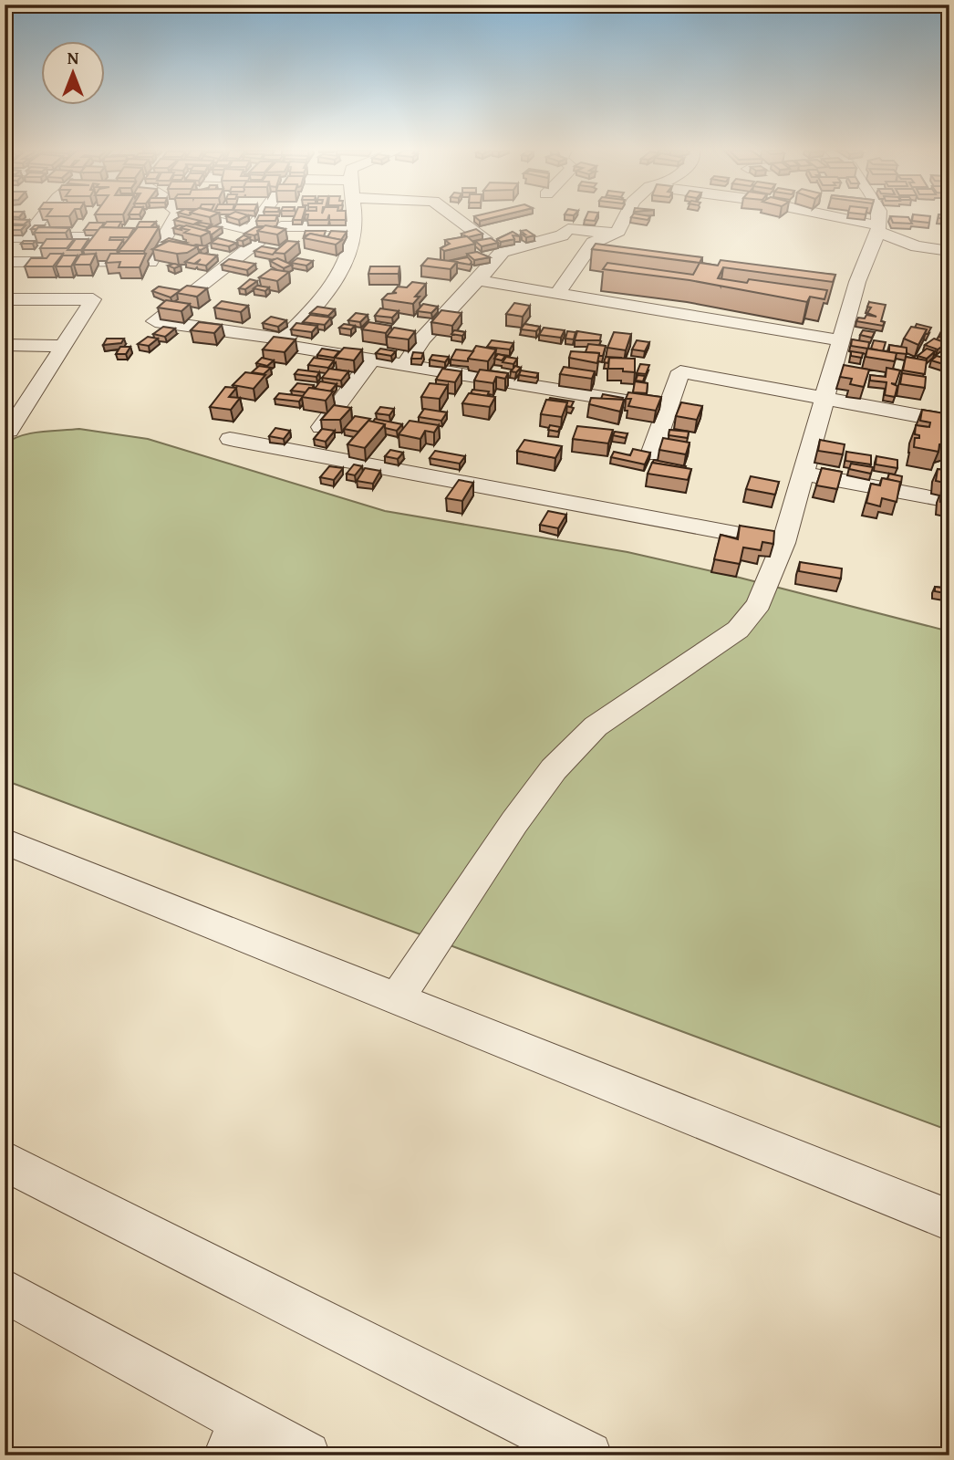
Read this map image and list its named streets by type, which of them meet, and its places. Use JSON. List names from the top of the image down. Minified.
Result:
{"north":"top"}
